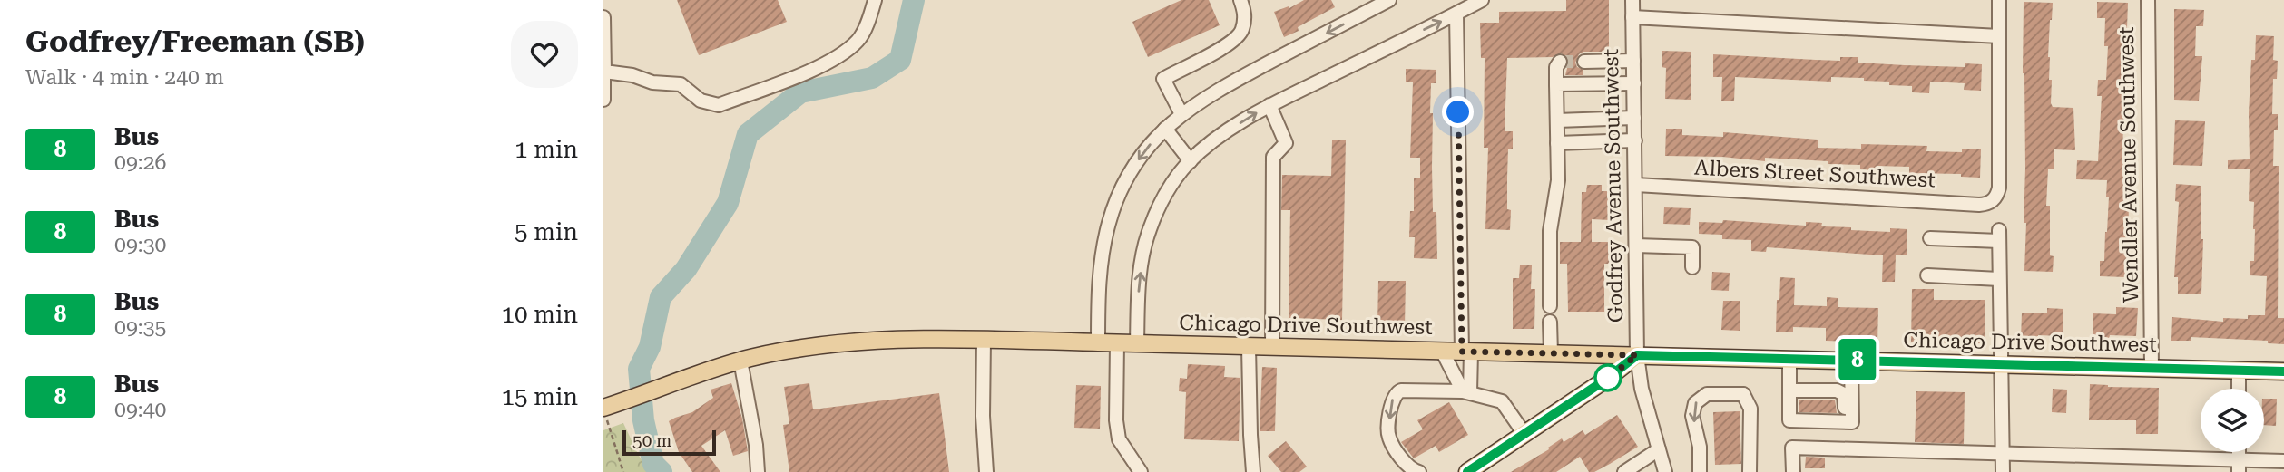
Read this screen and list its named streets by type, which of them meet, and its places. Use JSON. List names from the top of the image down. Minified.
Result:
{"streets":{"main road":["Chicago Drive Southwest"],"street":["Wendler Avenue Southwest","Albers Street Southwest","Godfrey Avenue Southwest"]},"crossings":[["Wendler Avenue Southwest","Chicago Drive Southwest"],["Albers Street Southwest","Godfrey Avenue Southwest"],["Godfrey Avenue Southwest","Chicago Drive Southwest"]],"lines":["bus line 8"],"scale_bar":"50 m","page":{"heading":["Godfrey/Freeman (SB)","Walk · 4 min · 240 m"],"on_map":"8","list":[{"mark":"8","name":"Bus","note":"09:26","value":"1 min"},{"mark":"8","name":"Bus","note":"09:30","value":"5 min"},{"mark":"8","name":"Bus","note":"09:35","value":"10 min"},{"mark":"8","name":"Bus","note":"09:40","value":"15 min"}],"scale":"50 m"}}
